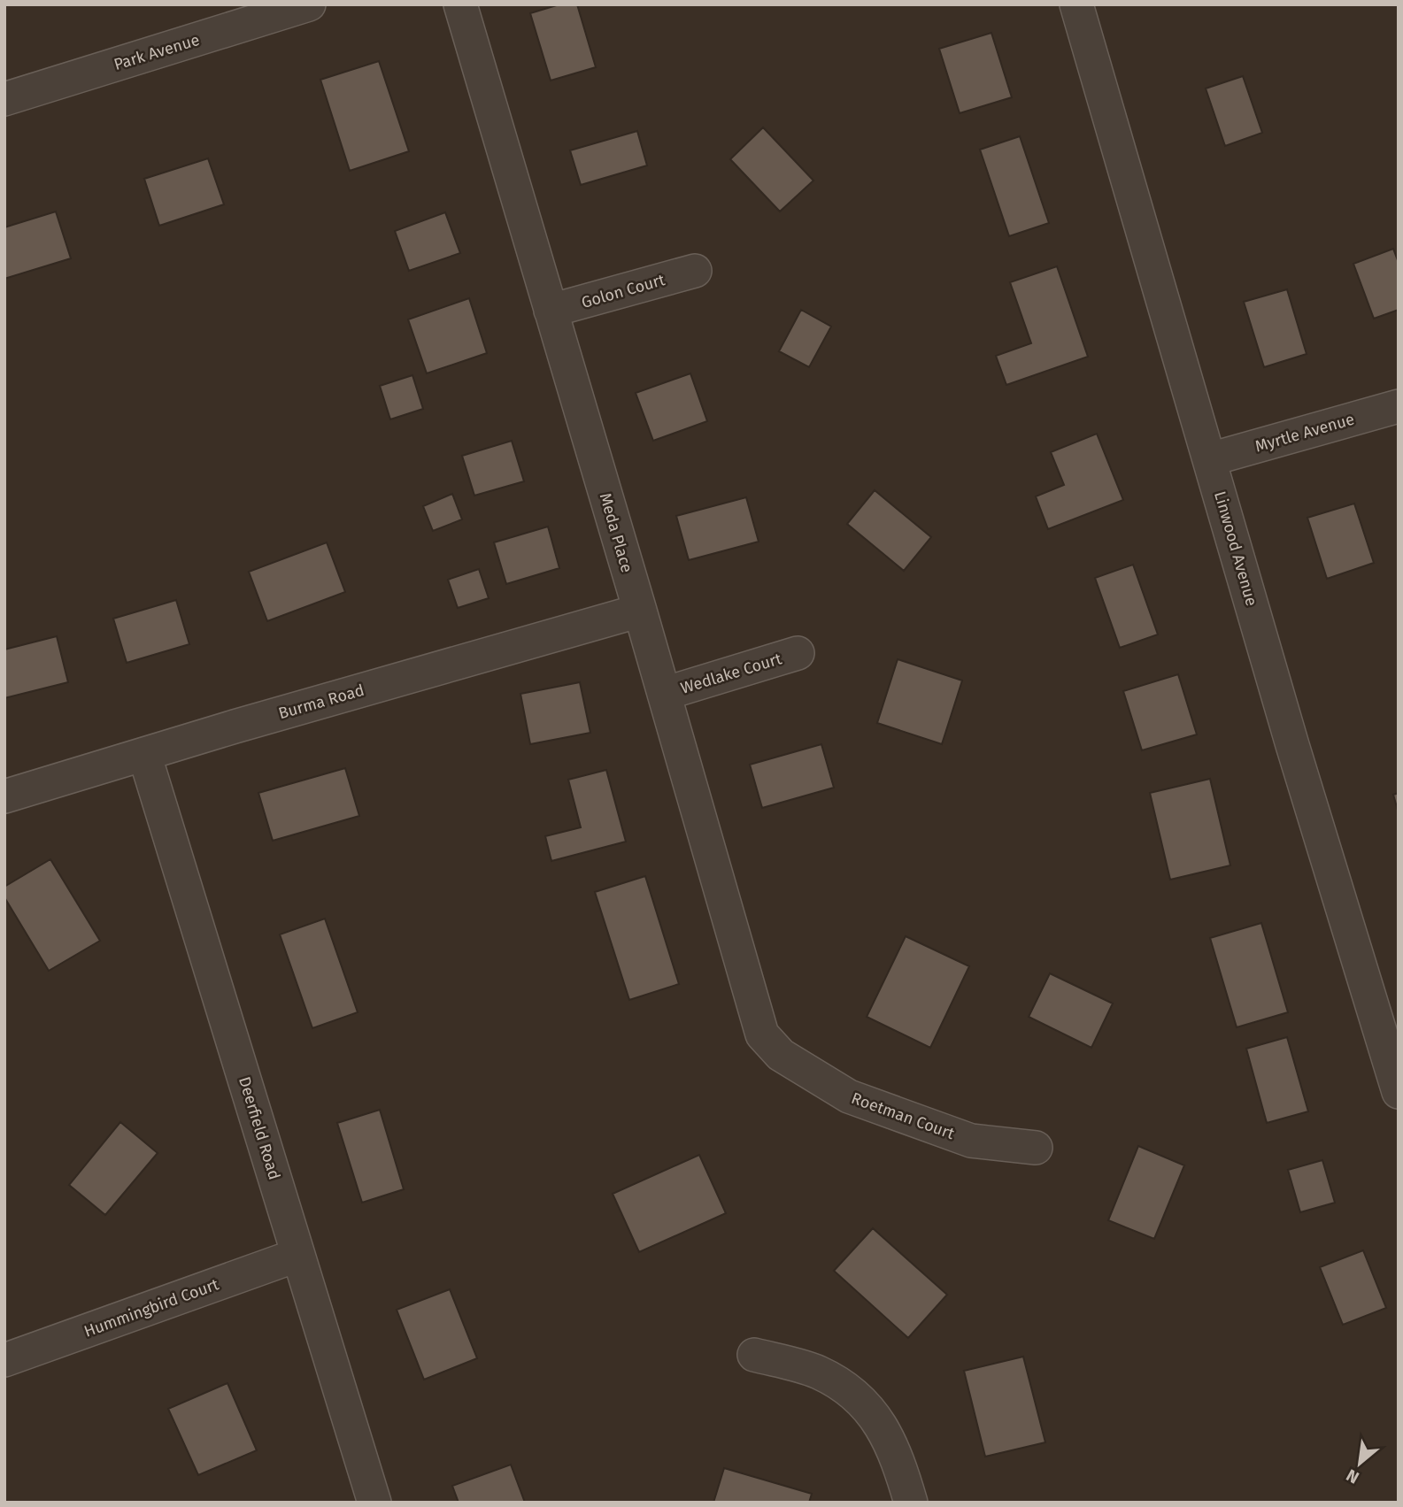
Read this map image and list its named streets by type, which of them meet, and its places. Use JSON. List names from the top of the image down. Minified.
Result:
{"streets":{"street":["Park Avenue","Golon Court","Myrtle Avenue","Meda Place","Linwood Avenue","Wedlake Court","Burma Road","Roetman Court","Deerfield Road","Hummingbird Court"]},"crossings":[["Golon Court","Meda Place"],["Myrtle Avenue","Linwood Avenue"],["Meda Place","Wedlake Court"],["Meda Place","Burma Road"],["Meda Place","Roetman Court"],["Burma Road","Deerfield Road"],["Deerfield Road","Hummingbird Court"]],"north":"bottom left"}
